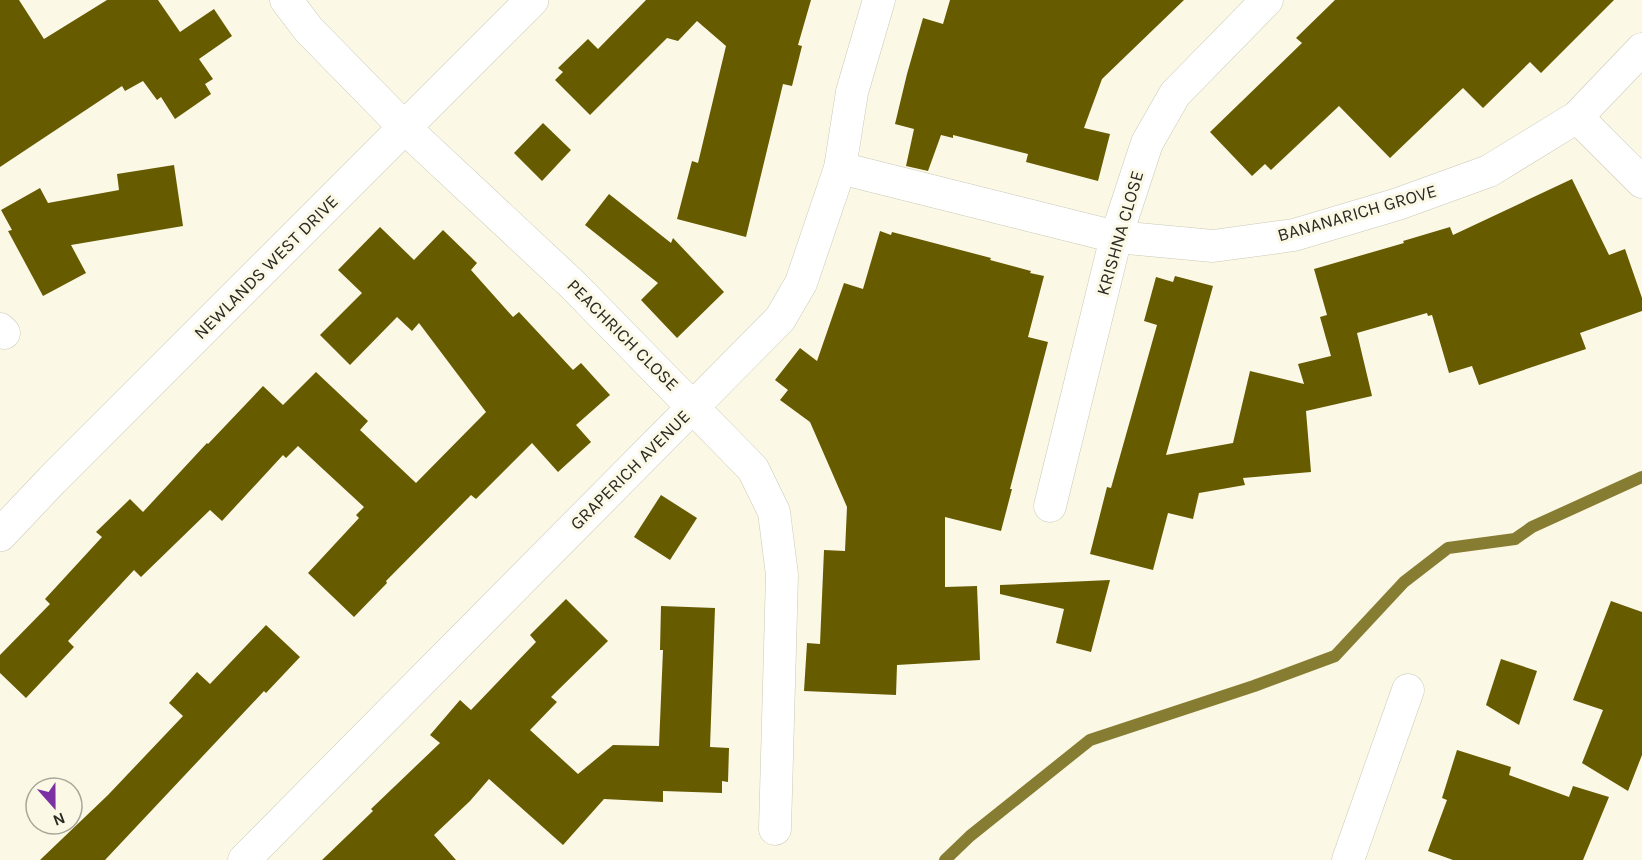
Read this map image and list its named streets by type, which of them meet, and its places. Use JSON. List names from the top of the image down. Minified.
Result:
{"streets":{"street":["BANANARICH GROVE","KRISHNA CLOSE","NEWLANDS WEST DRIVE","PEACHRICH CLOSE","GRAPERICH AVENUE"]},"crossings":[["BANANARICH GROVE","KRISHNA CLOSE"],["BANANARICH GROVE","GRAPERICH AVENUE"],["NEWLANDS WEST DRIVE","PEACHRICH CLOSE"],["PEACHRICH CLOSE","GRAPERICH AVENUE"]],"north":"bottom"}
